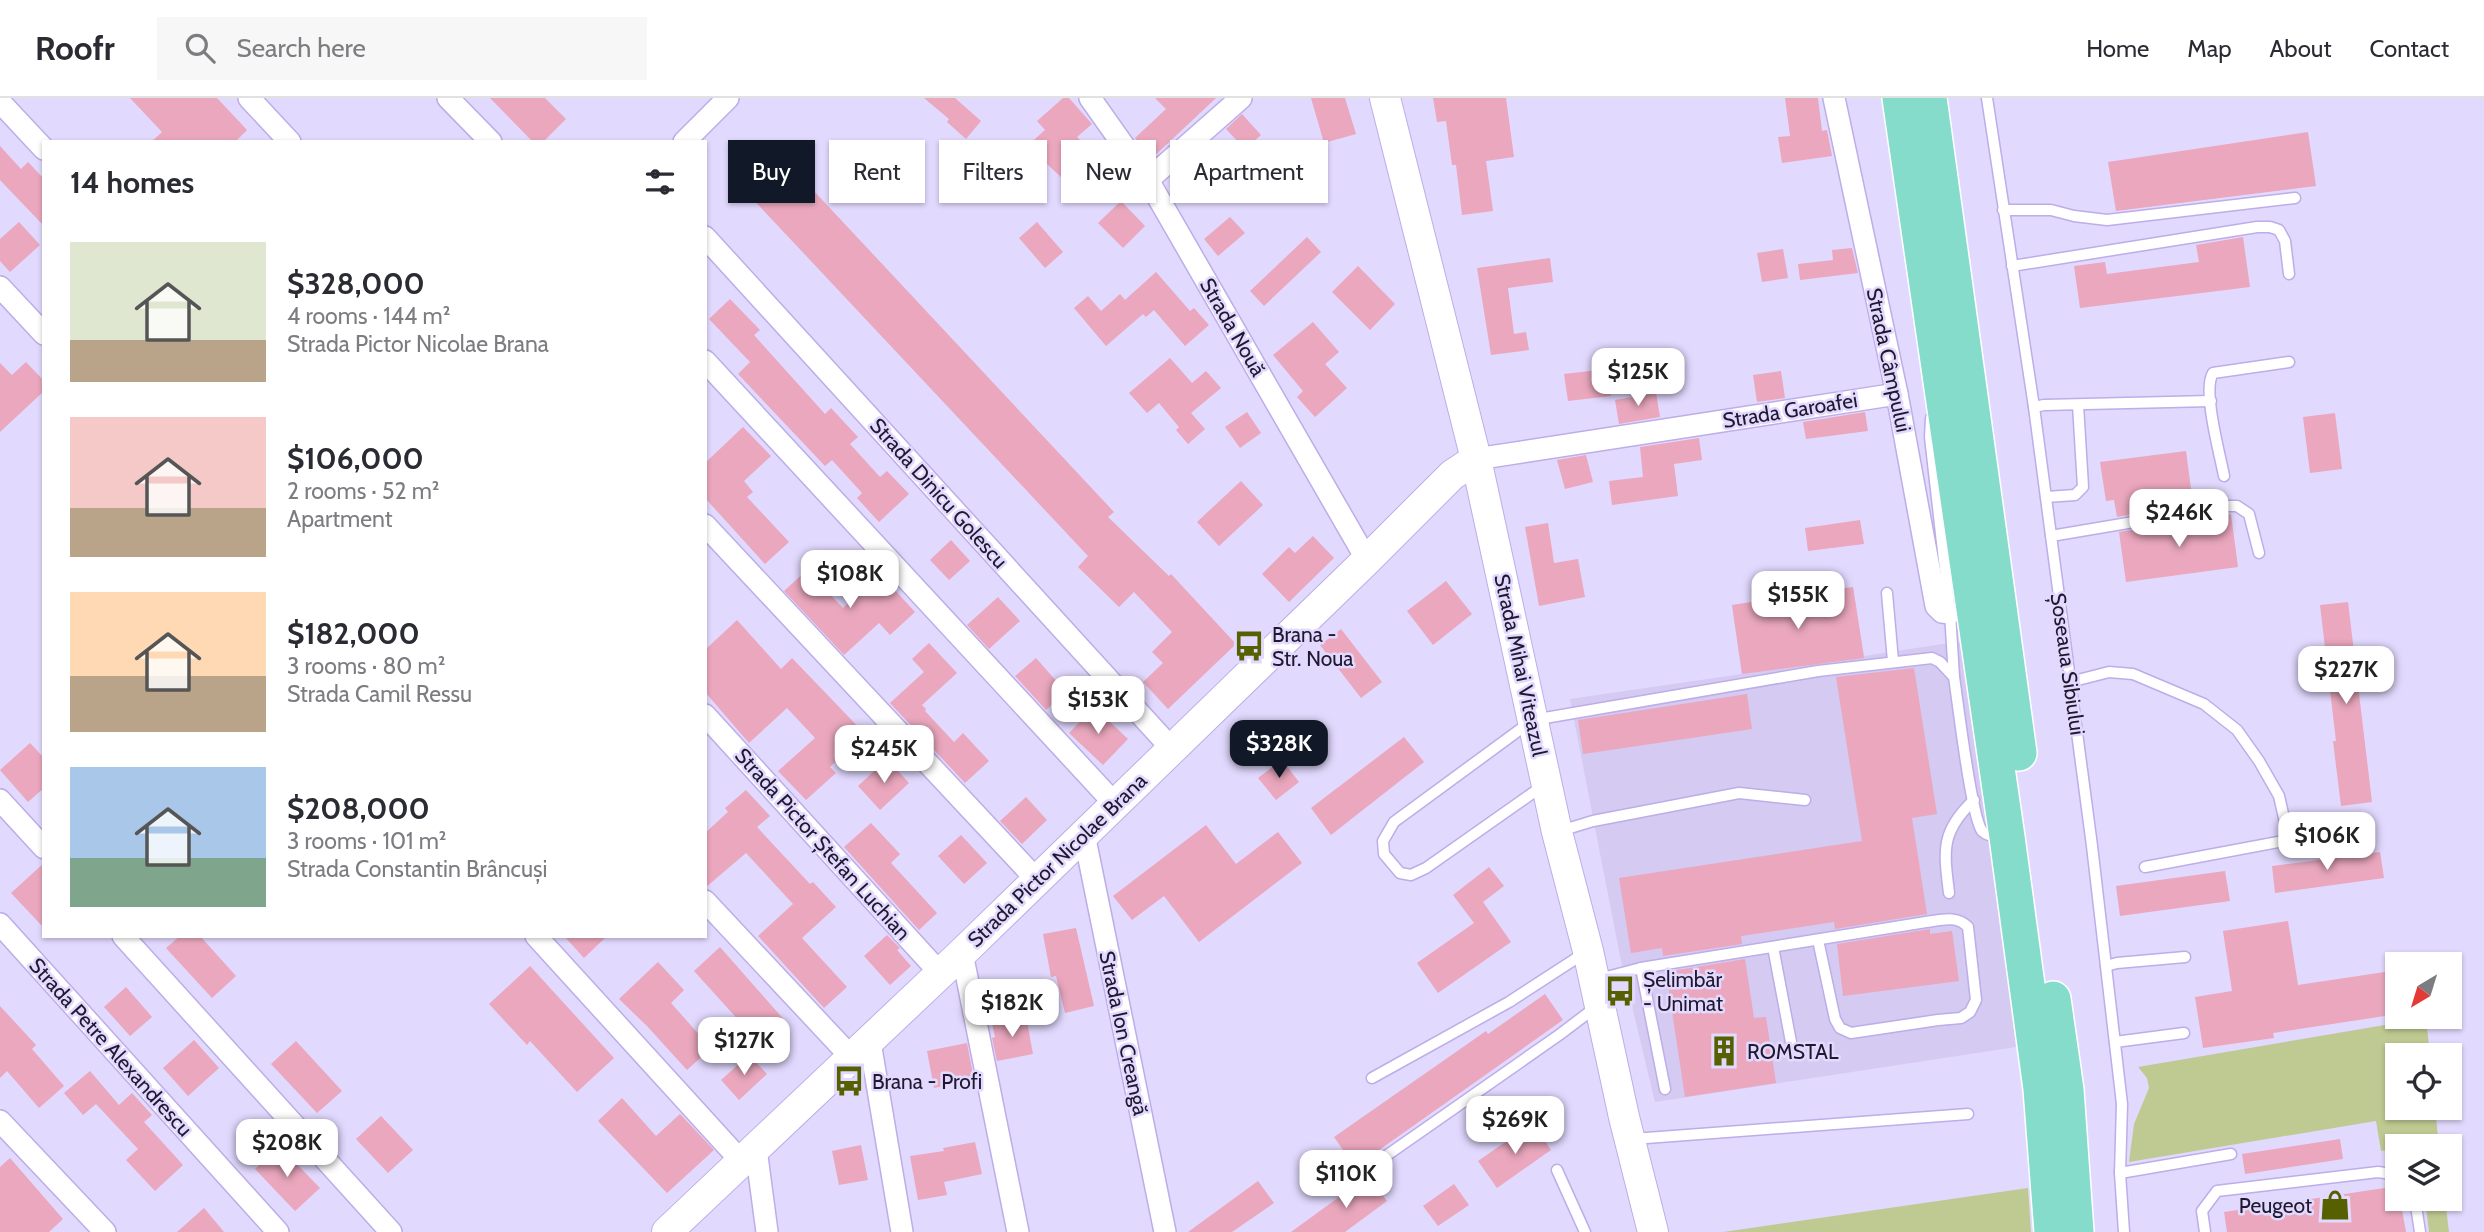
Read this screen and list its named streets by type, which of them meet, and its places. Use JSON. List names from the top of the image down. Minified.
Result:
{"streets":{"main road":["Strada Mihai Viteazul","Strada Pictor Nicolae Brana"],"street":["Strada Nouă","Strada Câmpului","Strada Garoafei","Strada Dinicu Golescu","Strada Pictor Ștefan Luchian","Strada Ion Creangă","Strada Petre Alexandrescu"],"lane":["Șoseaua Sibiului"]},"crossings":[["Strada Nouă","Strada Pictor Nicolae Brana"],["Strada Câmpului","Strada Garoafei"],["Strada Garoafei","Strada Mihai Viteazul"],["Strada Garoafei","Strada Pictor Nicolae Brana"],["Strada Dinicu Golescu","Strada Pictor Nicolae Brana"],["Strada Mihai Viteazul","Strada Pictor Nicolae Brana"],["Strada Pictor Ștefan Luchian","Strada Pictor Nicolae Brana"],["Strada Pictor Nicolae Brana","Strada Ion Creangă"]],"places":{"bus stop":["Brana - Str. Noua","Șelimbăr - Unimat","Brana - Profi"],"building":["ROMSTAL"],"shop":["Peugeot"]},"north":"bottom left","page":{"header":"Roofr","search":"Search here","nav":["Home","Map","About","Contact"],"chip":["Buy","Rent","Filters","New","Apartment"],"heading":"14 homes","list":[{"name":"$328,000","note":"4 rooms · 144 m² · Strada Pictor Nicolae Brana"},{"name":"$106,000","note":"2 rooms · 52 m² · Apartment"},{"name":"$182,000","note":"3 rooms · 80 m² · Strada Camil Ressu"},{"name":"$208,000","note":"3 rooms · 101 m² · Strada Constantin Brâncuși"}],"price":["$125K","$246K","$108K","$155K","$227K","$153K","$328K","$245K","$106K","$182K","$127K","$269K","$208K","$110K"]}}
